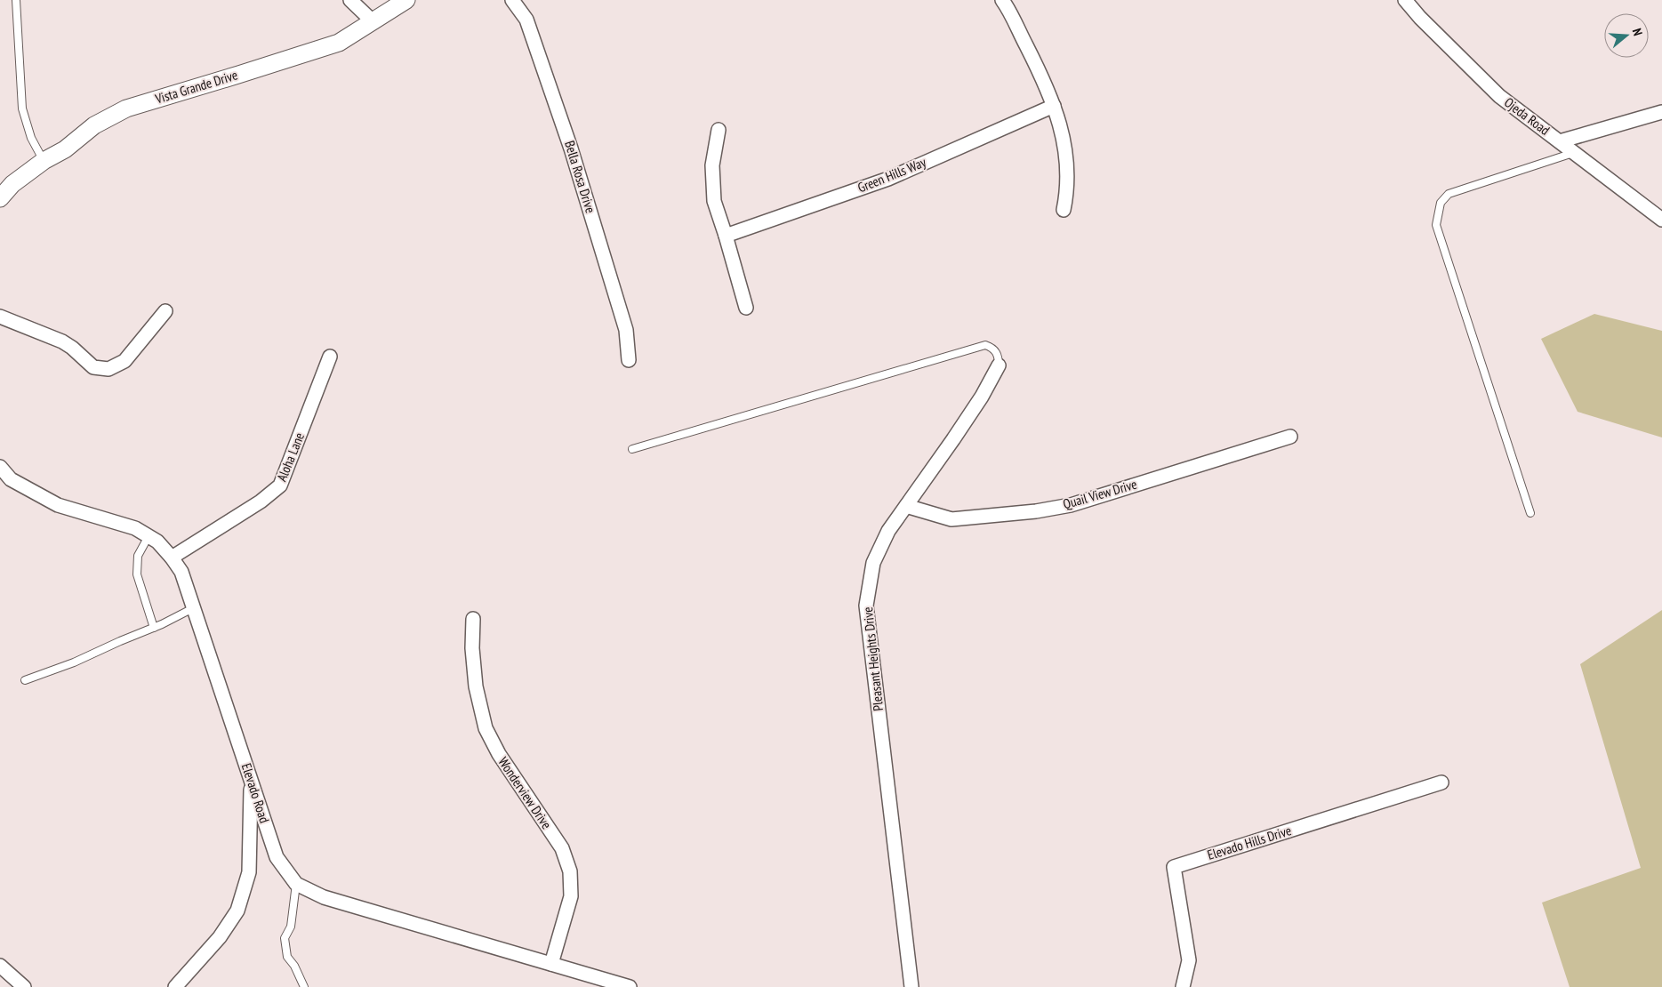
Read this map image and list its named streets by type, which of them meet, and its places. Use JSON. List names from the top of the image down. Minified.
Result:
{"streets":{"street":["Vista Grande Drive","Ojeda Road","Green Hills Way","Bella Rosa Drive","Aloha Lane","Quail View Drive","Pleasant Heights Drive","Elevado Road","Wonderview Drive","Elevado Hills Drive"]},"crossings":[["Aloha Lane","Elevado Road"],["Quail View Drive","Pleasant Heights Drive"],["Elevado Road","Wonderview Drive"]],"north":"right"}
